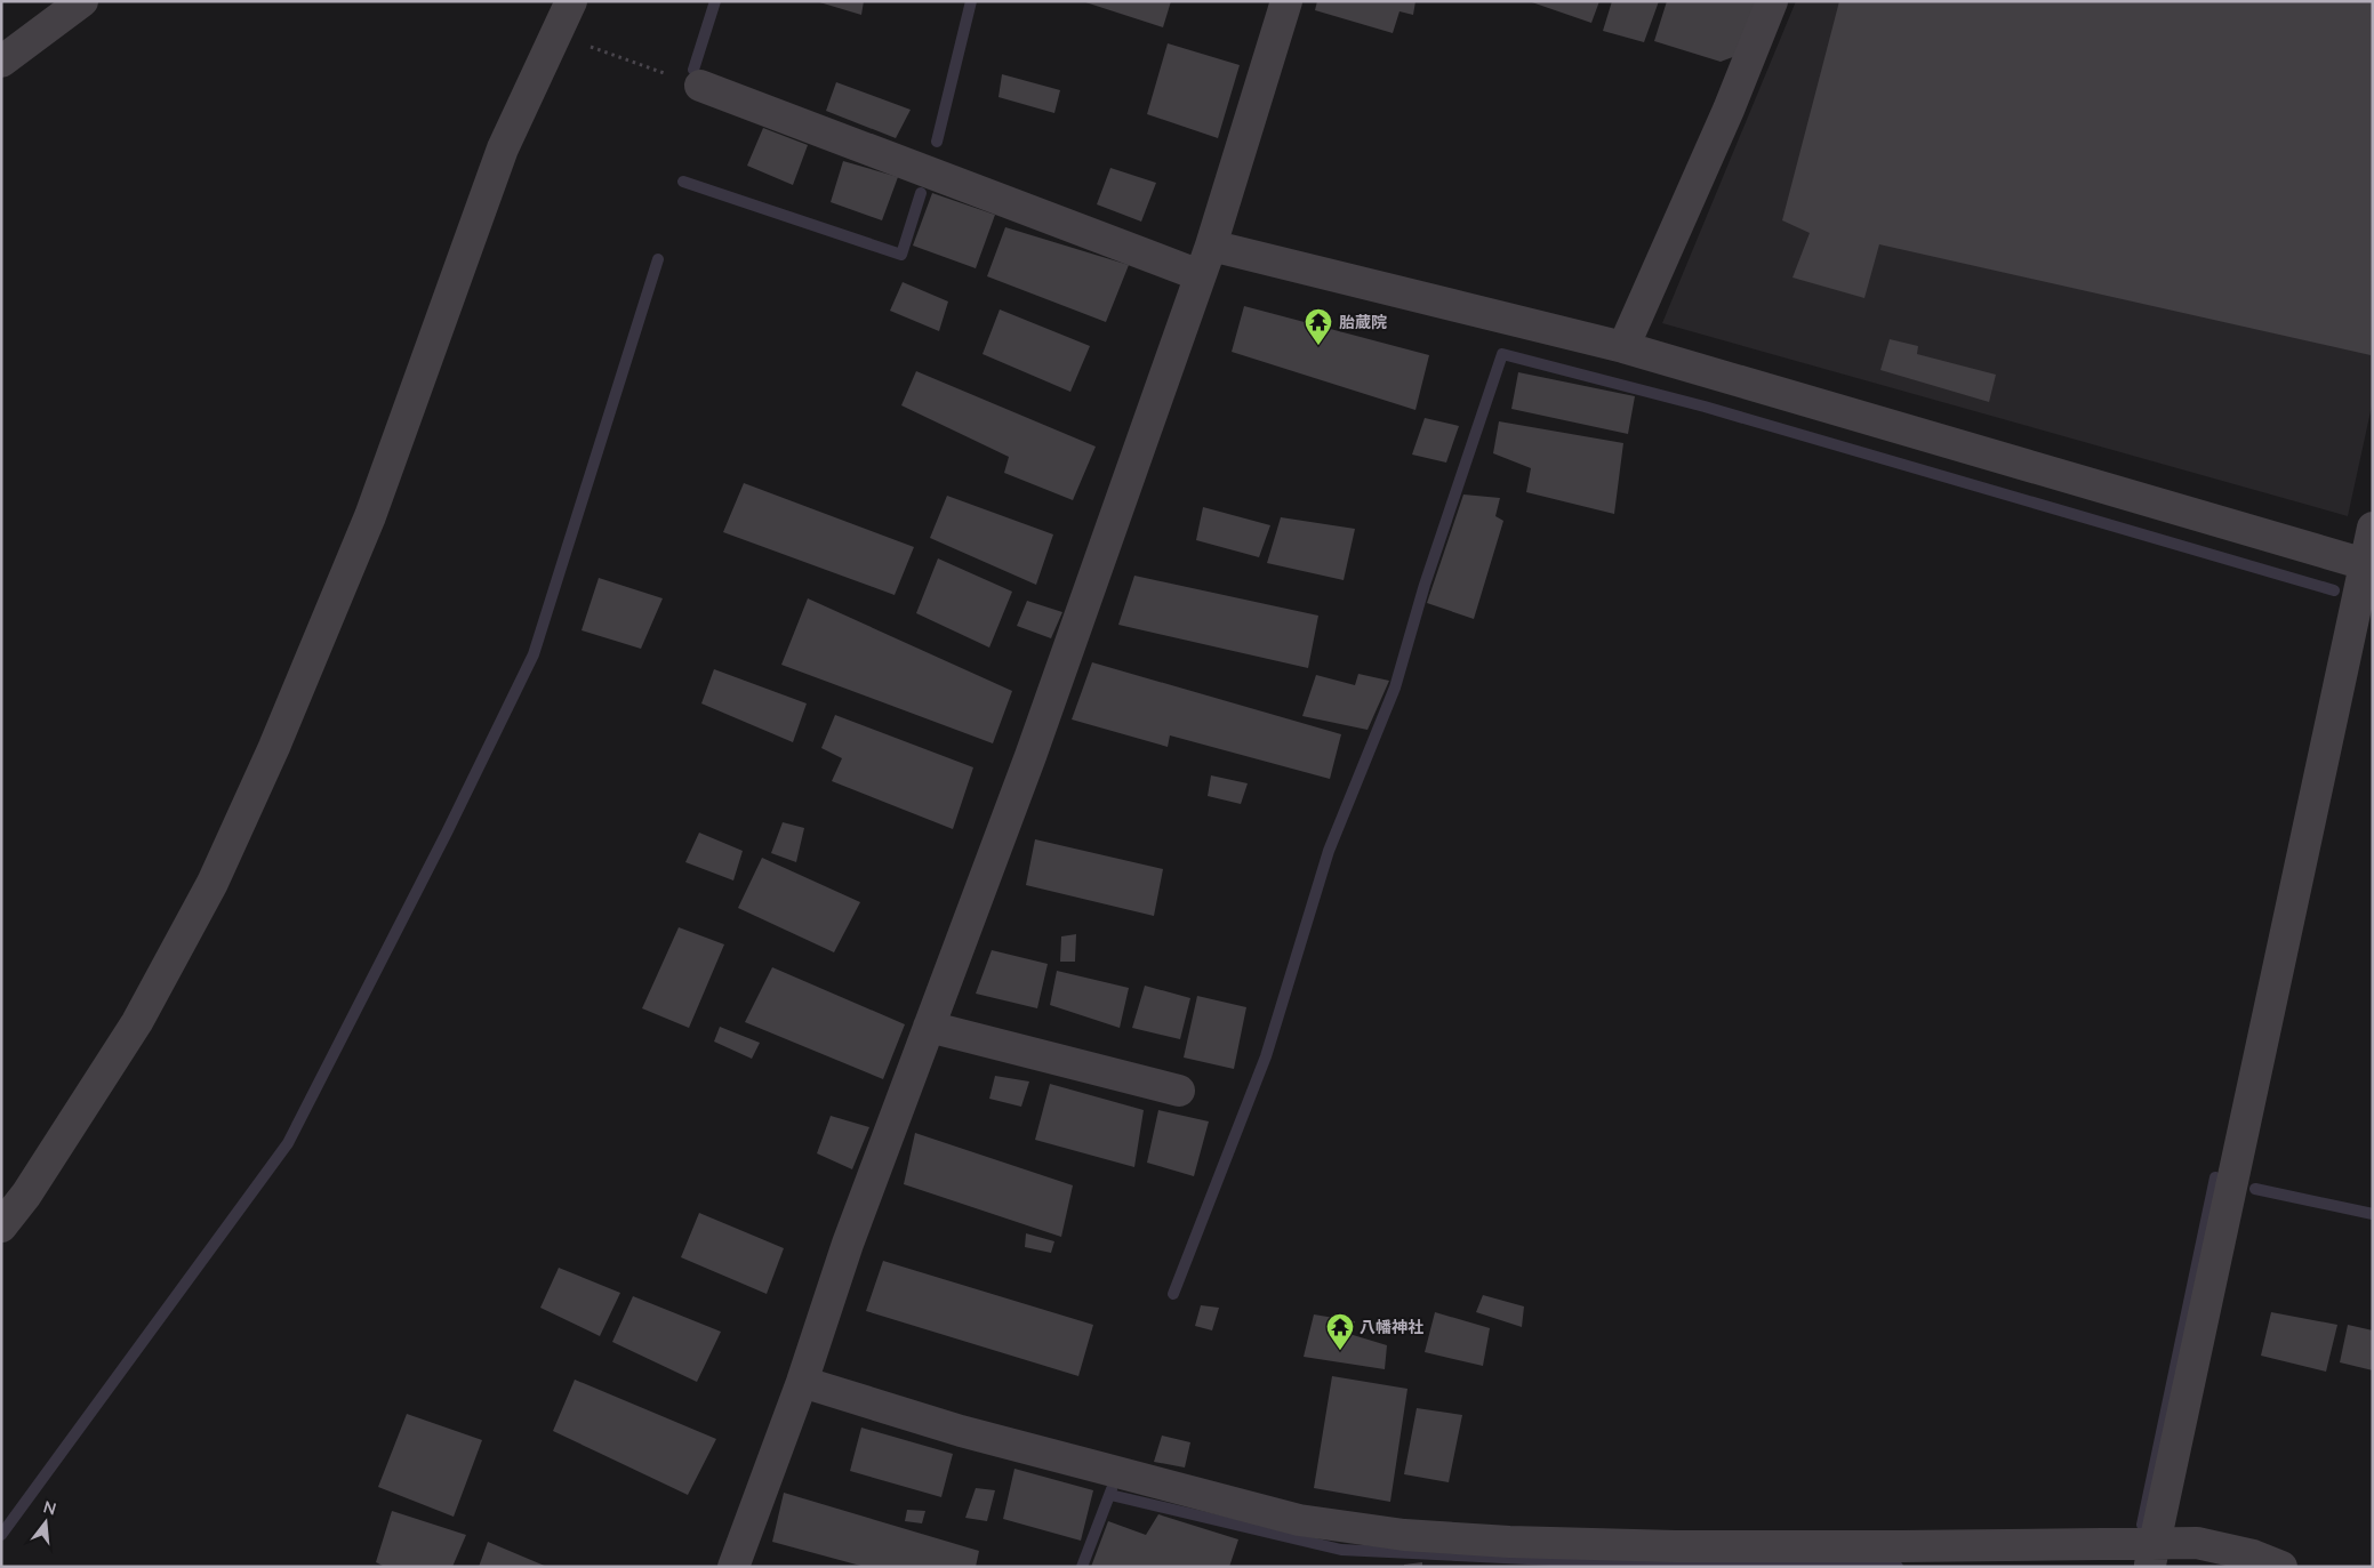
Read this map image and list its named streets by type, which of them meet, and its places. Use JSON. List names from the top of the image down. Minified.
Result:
{"places":{"temple":["胎蔵院","八幡神社"]},"north":"top"}
